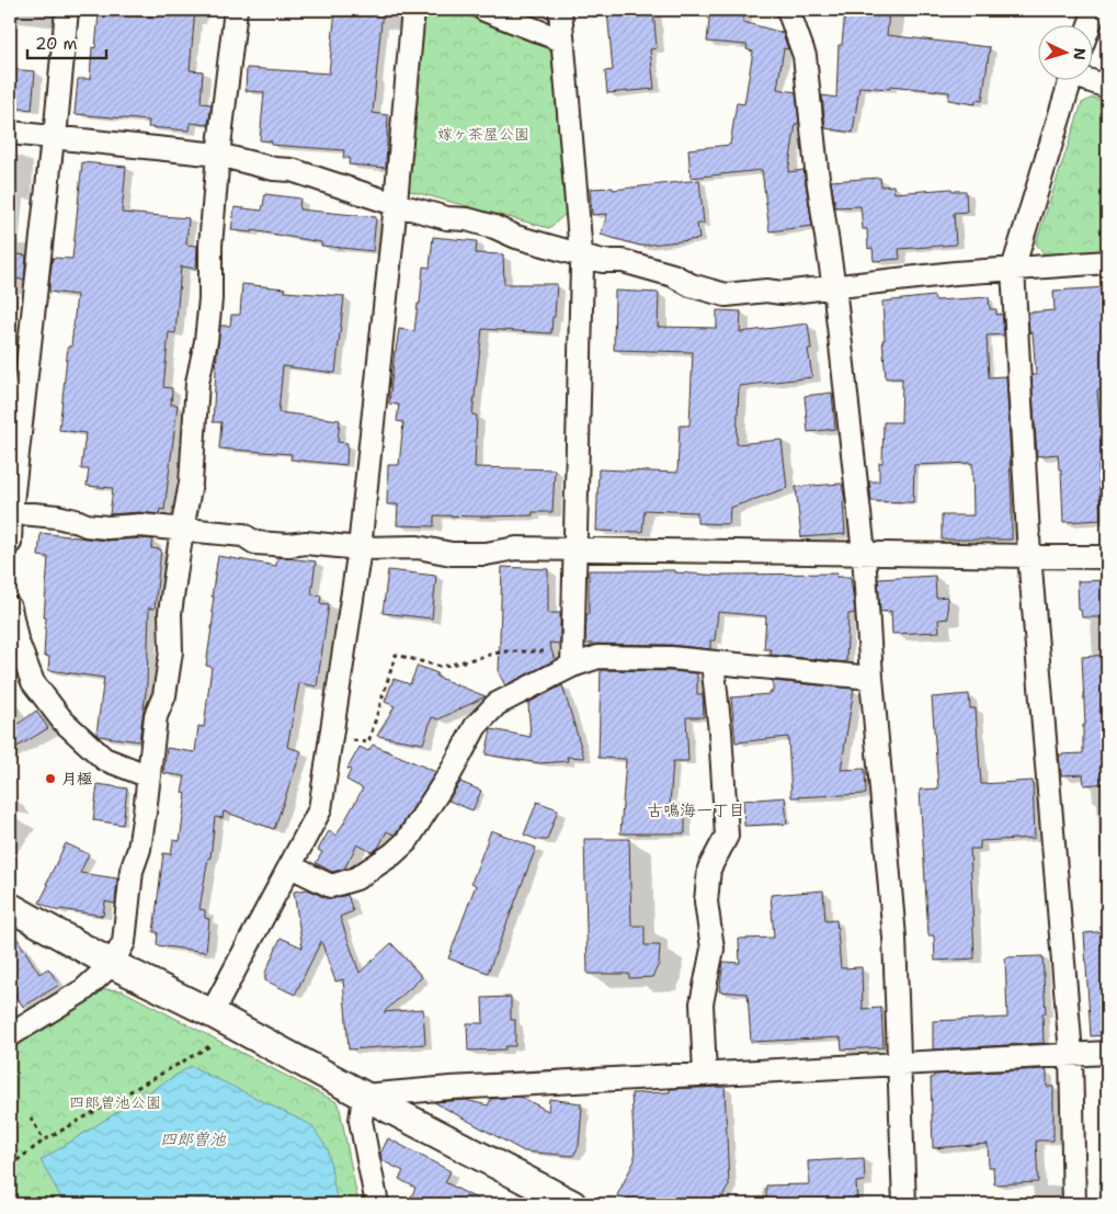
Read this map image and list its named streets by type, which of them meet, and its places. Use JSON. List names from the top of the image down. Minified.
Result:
{"districts":["古鳴海一丁目"],"water":["四郎曽池"],"parks":["嫁ヶ茶屋公園","四郎曽池公園"],"places":["月極"],"scale_bar":"20 m","north":"right"}
